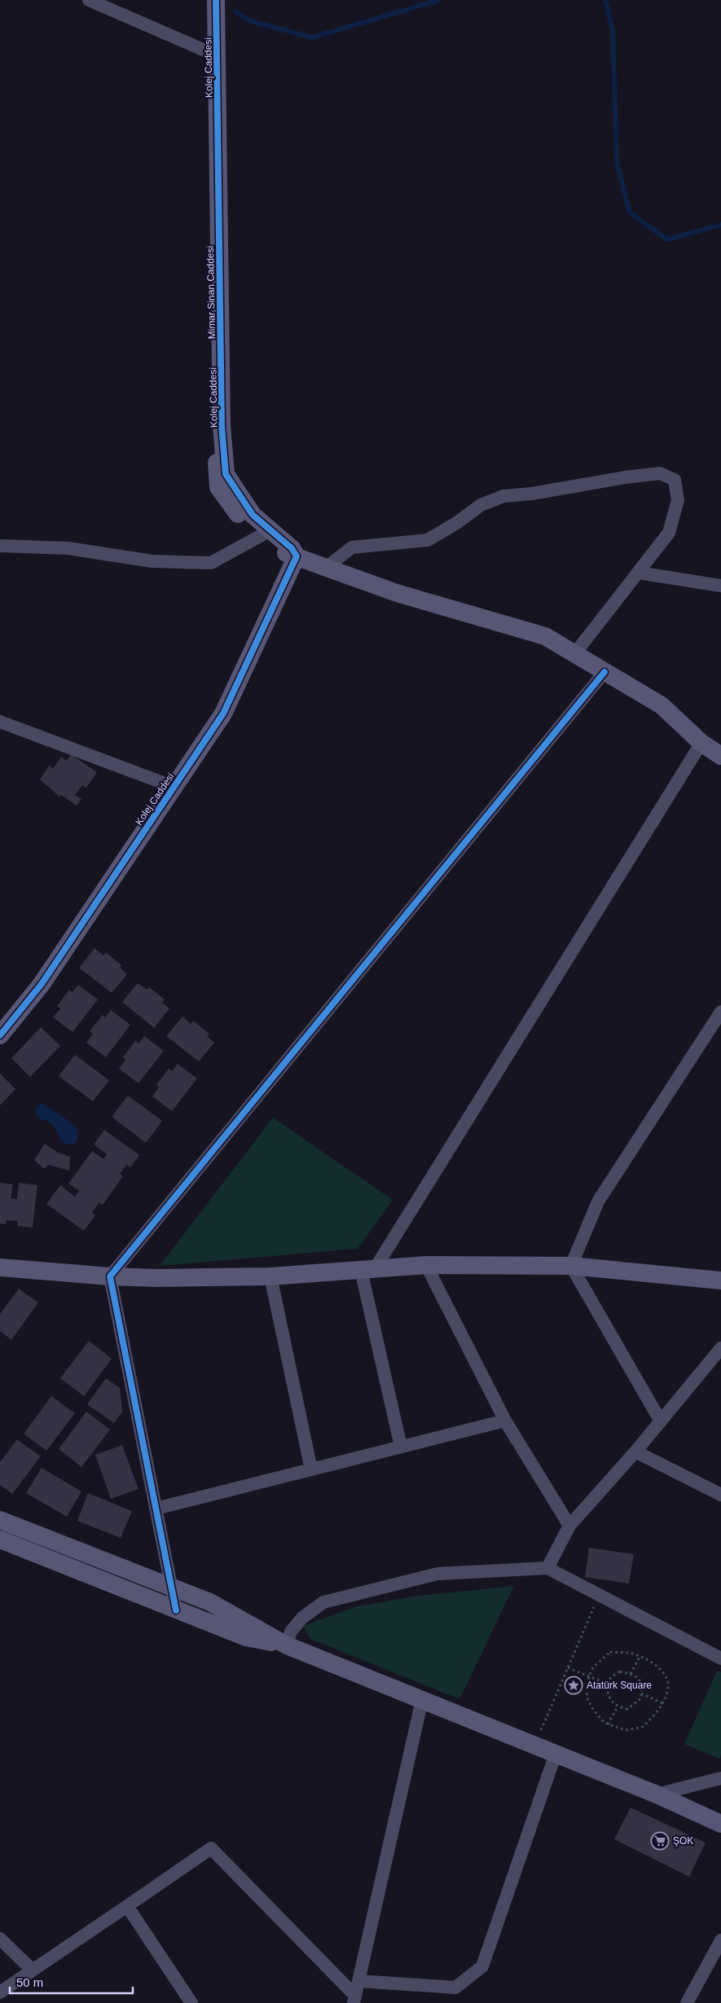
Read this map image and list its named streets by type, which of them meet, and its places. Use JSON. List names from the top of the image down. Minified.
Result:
{"streets":{"street":["Kolej Caddesi"],"cycle path":["Mimar Sinan Caddesi"]},"places":{"place":["Atatürk Square"],"supermarket":["ŞOK"]},"scale_bar":"50 m"}
